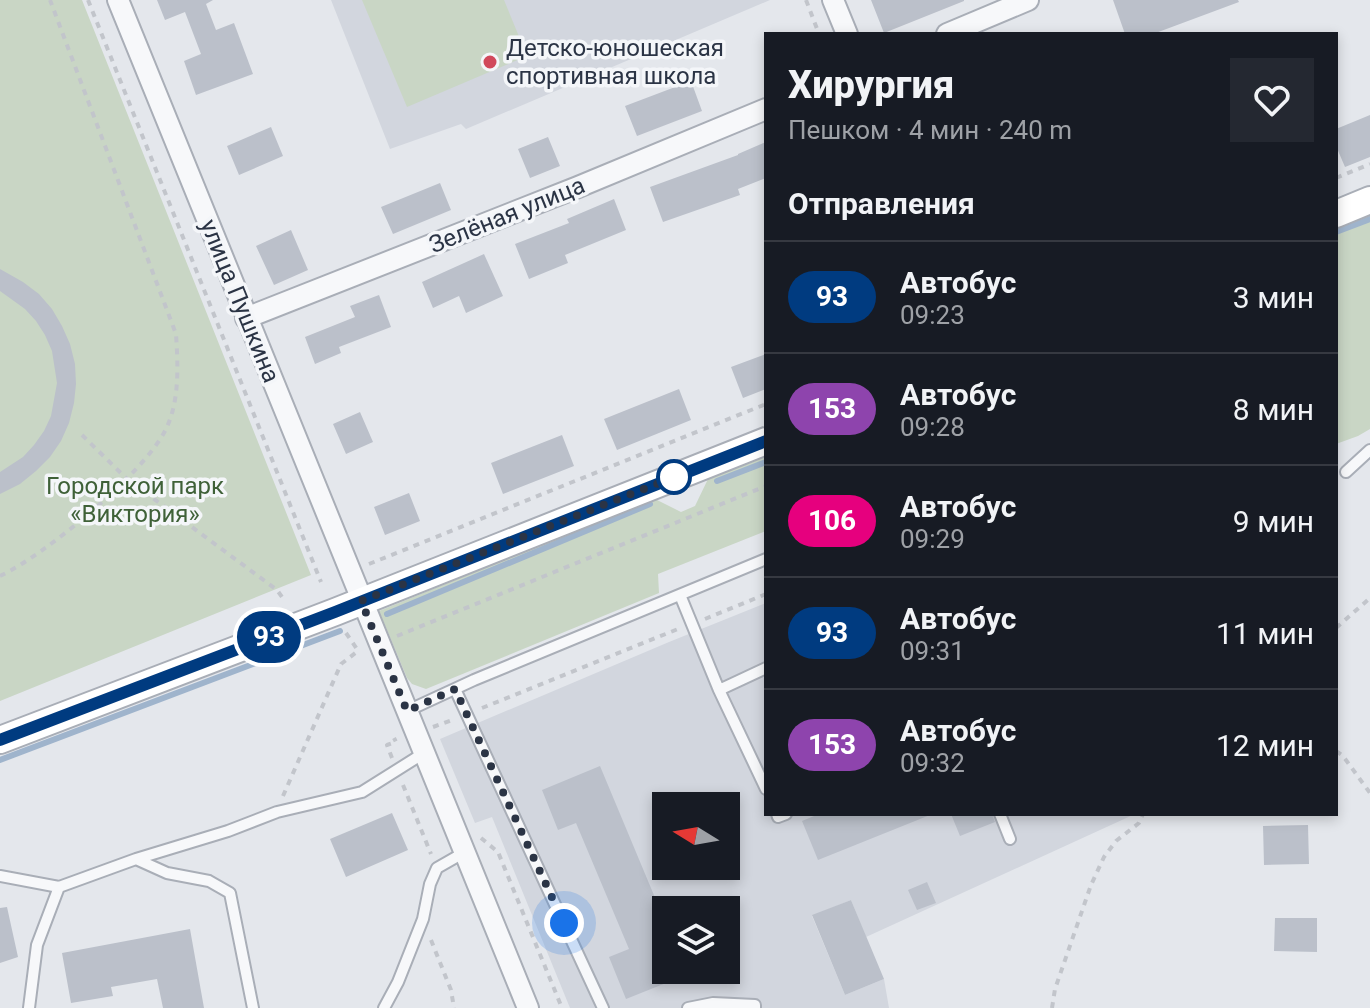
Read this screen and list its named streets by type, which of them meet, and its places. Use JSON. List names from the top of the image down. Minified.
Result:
{"streets":{"street":["Зелёная улица","улица Пушкина"]},"crossings":[["Зелёная улица","улица Пушкина"]],"parks":["Городской парк «Виктория»"],"places":["Детско-юношеская спортивная школа"],"lines":["bus line 93"],"north":"left","page":{"on_map":"93","heading":[["Хирургия","Пешком · 4 мин · 240 m"],"Отправления"],"list":[{"mark":"93","name":"Автобус","note":"09:23","value":"3 мин"},{"mark":"153","name":"Автобус","note":"09:28","value":"8 мин"},{"mark":"106","name":"Автобус","note":"09:29","value":"9 мин"},{"mark":"93","name":"Автобус","note":"09:31","value":"11 мин"},{"mark":"153","name":"Автобус","note":"09:32","value":"12 мин"}]}}
